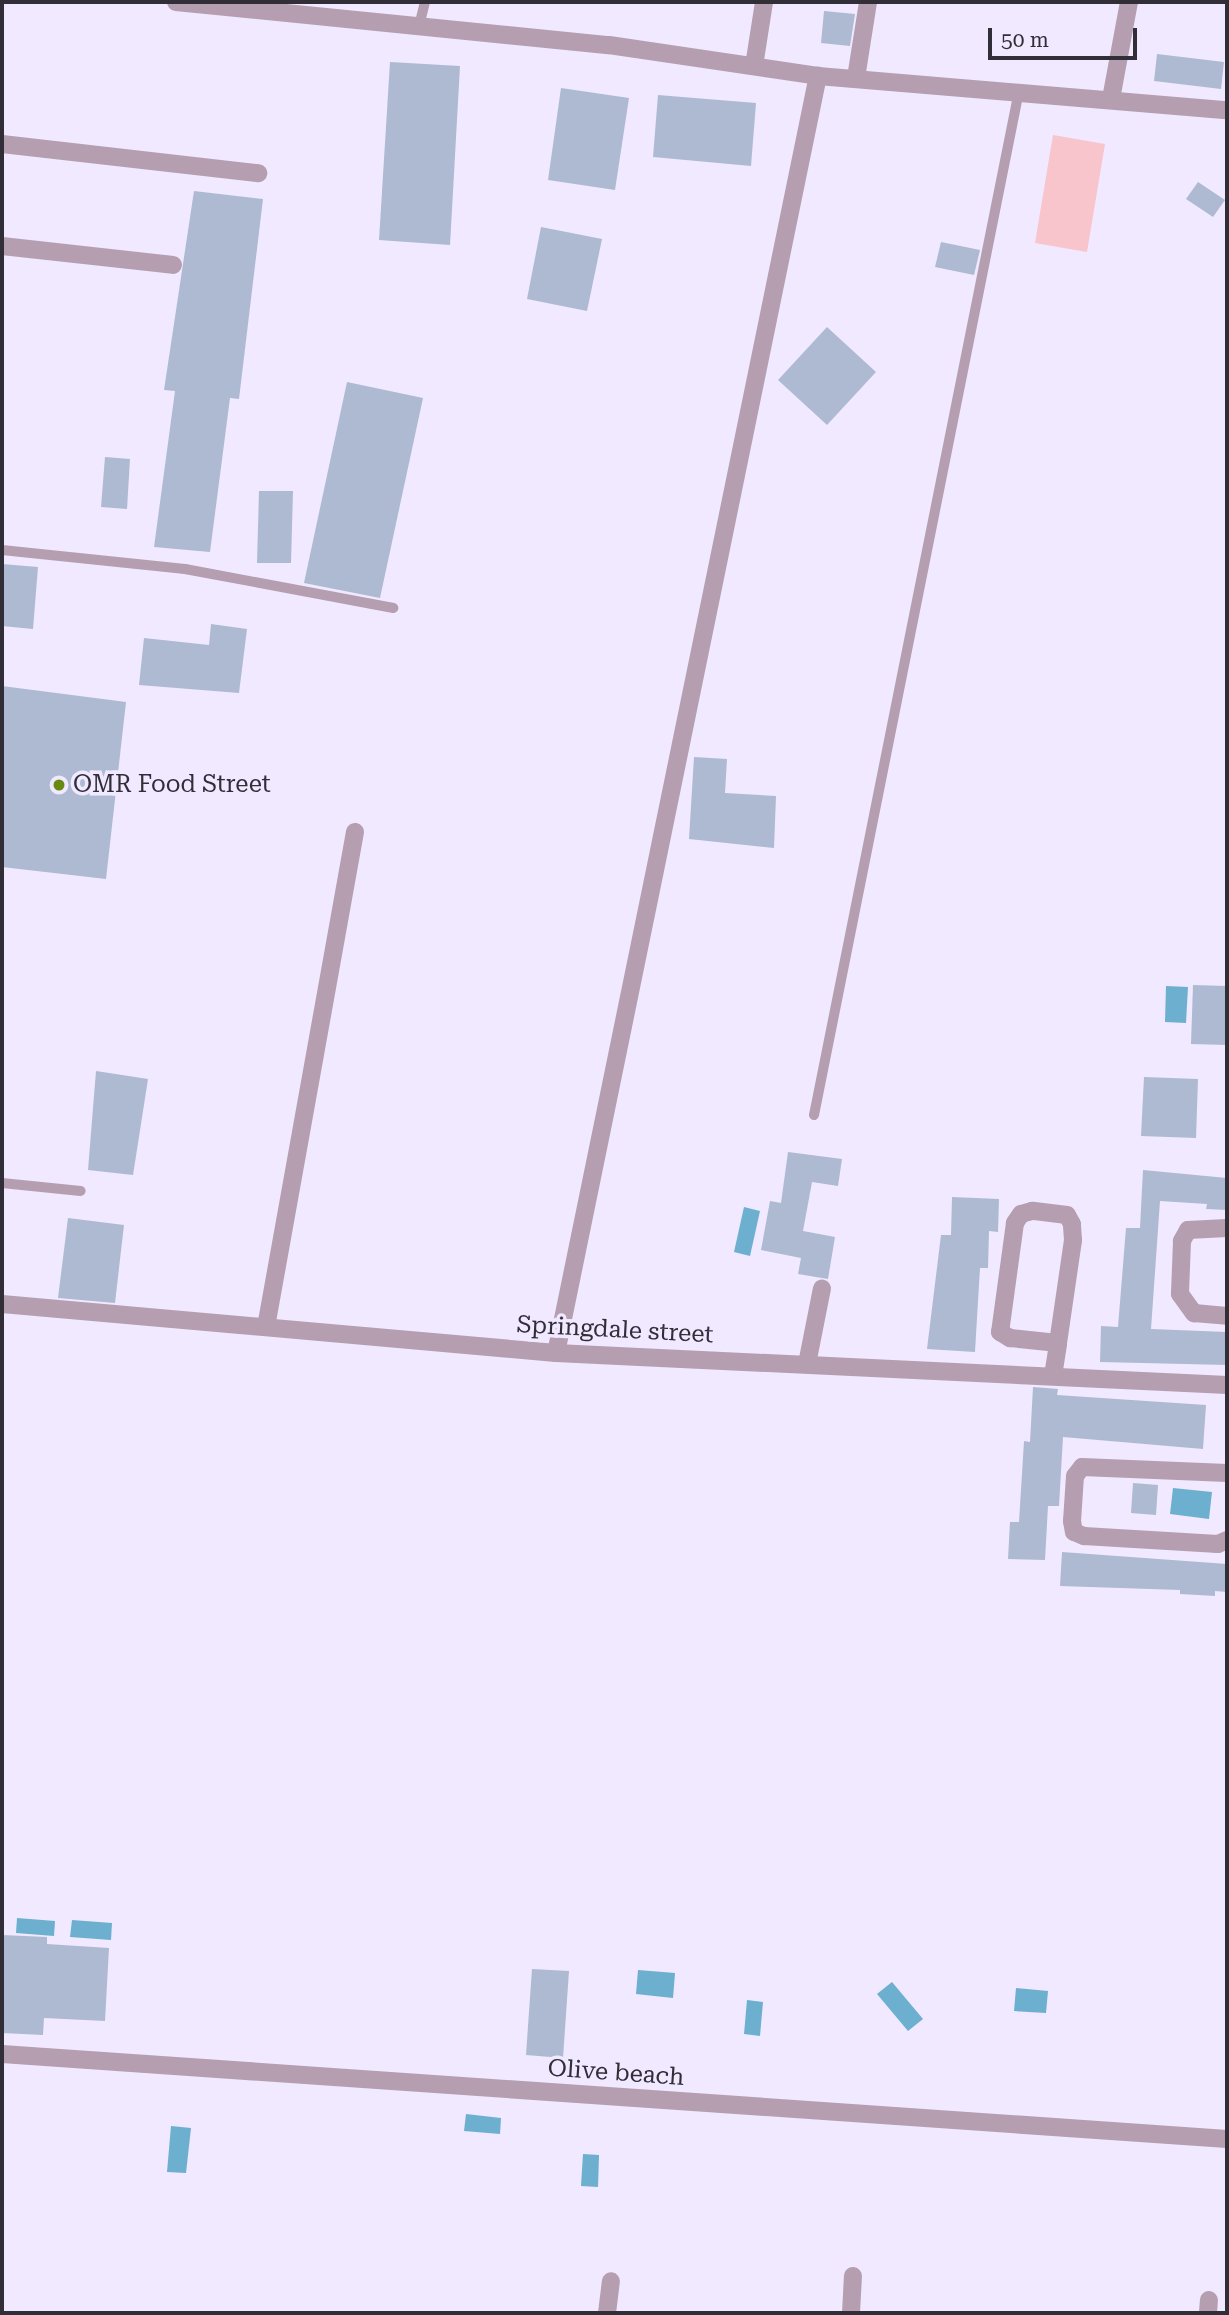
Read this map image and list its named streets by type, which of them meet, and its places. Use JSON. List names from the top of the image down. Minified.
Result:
{"streets":{"street":["Springdale street","Olive beach"]},"places":["OMR Food Street"],"scale_bar":"50 m"}
